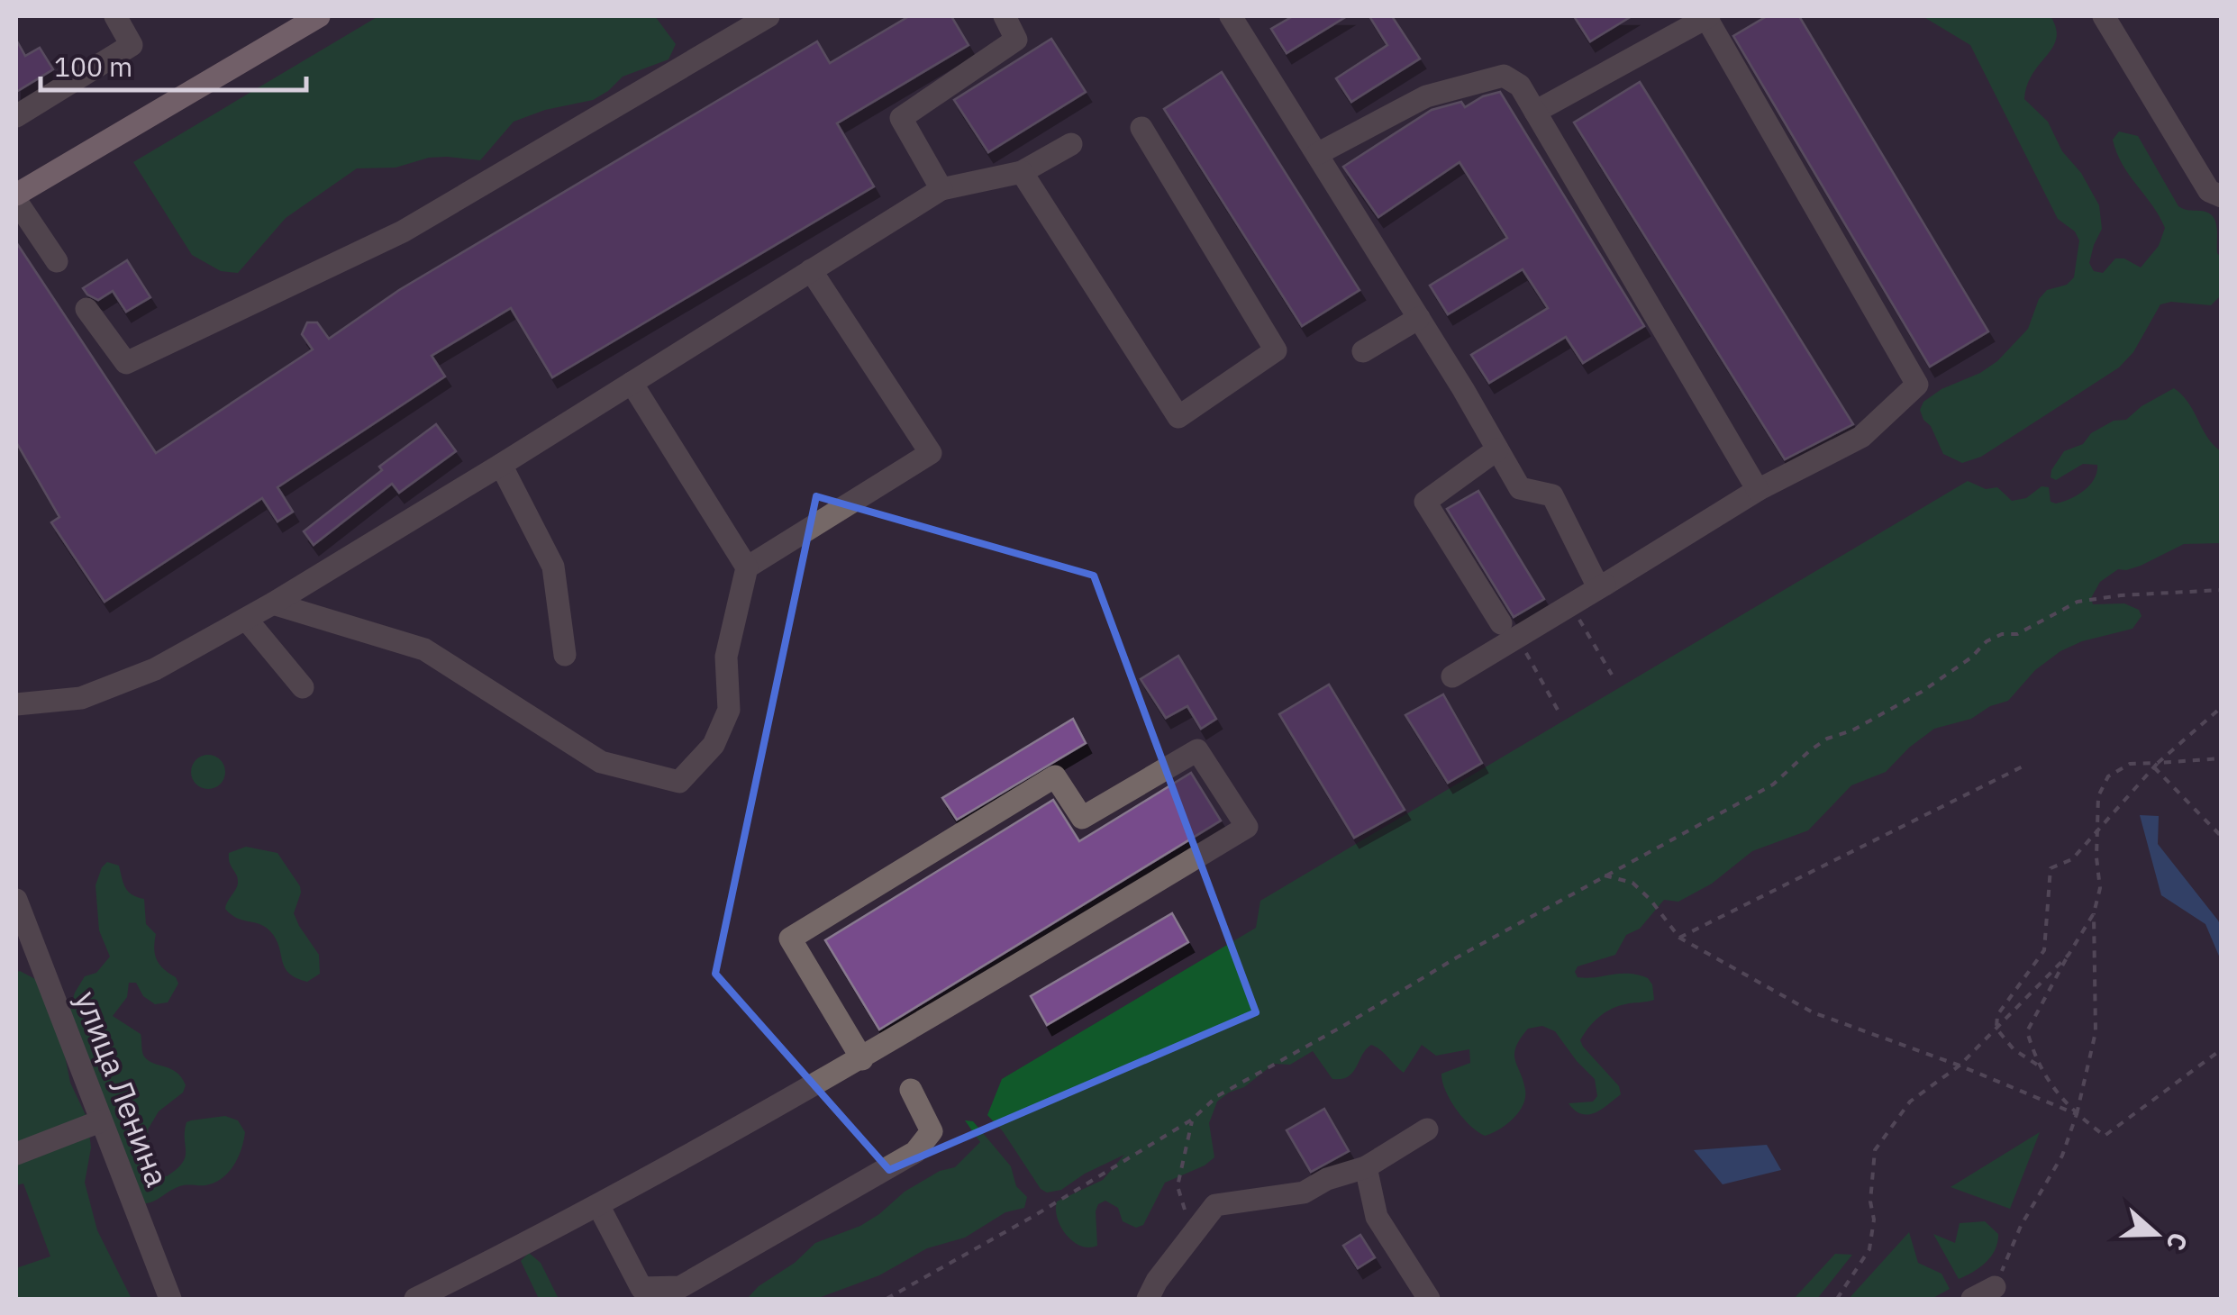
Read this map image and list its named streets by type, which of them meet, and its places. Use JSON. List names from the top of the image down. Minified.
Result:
{"streets":{"street":["улица Ленина"]},"scale_bar":"100 m","north":"right"}
